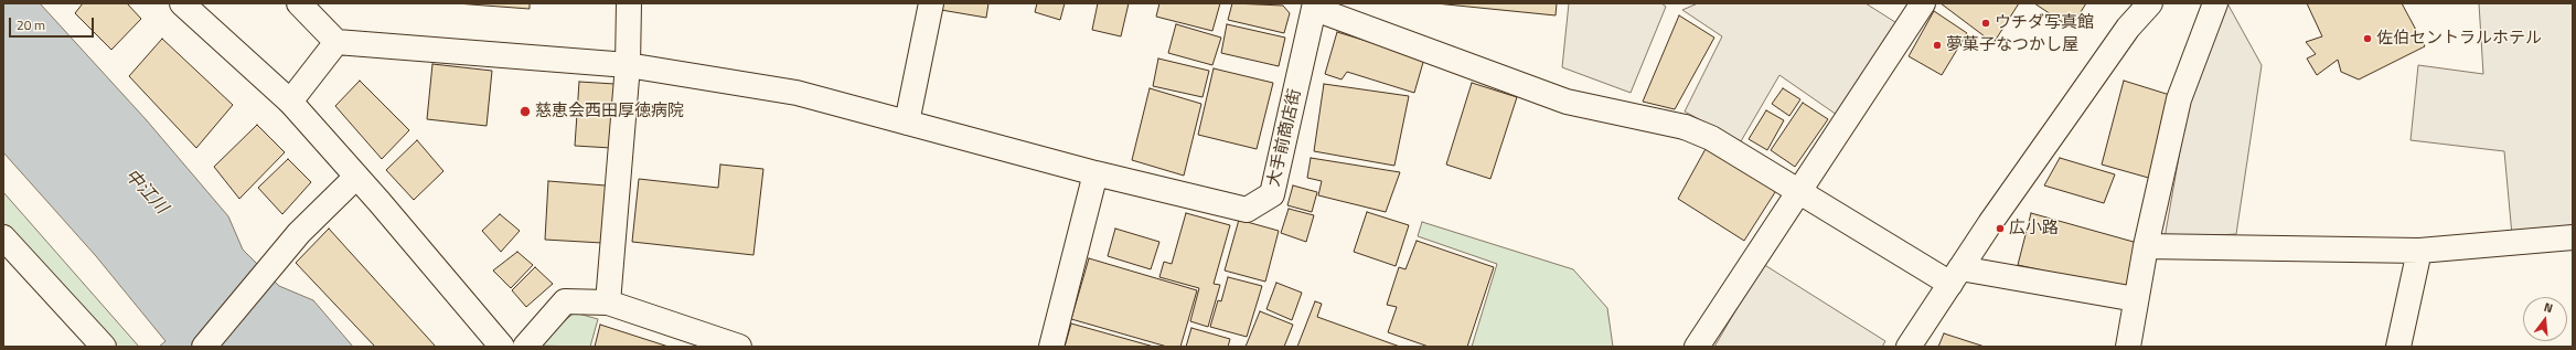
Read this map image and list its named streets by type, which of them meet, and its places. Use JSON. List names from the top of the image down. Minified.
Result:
{"streets":{"street":["大手前商店街"]},"water":["中江川"],"places":["ウチダ写真館","佐伯セントラルホテル","夢菓子なつかし屋","慈恵会西田厚徳病院","広小路"],"scale_bar":"20 m","north":"top"}
